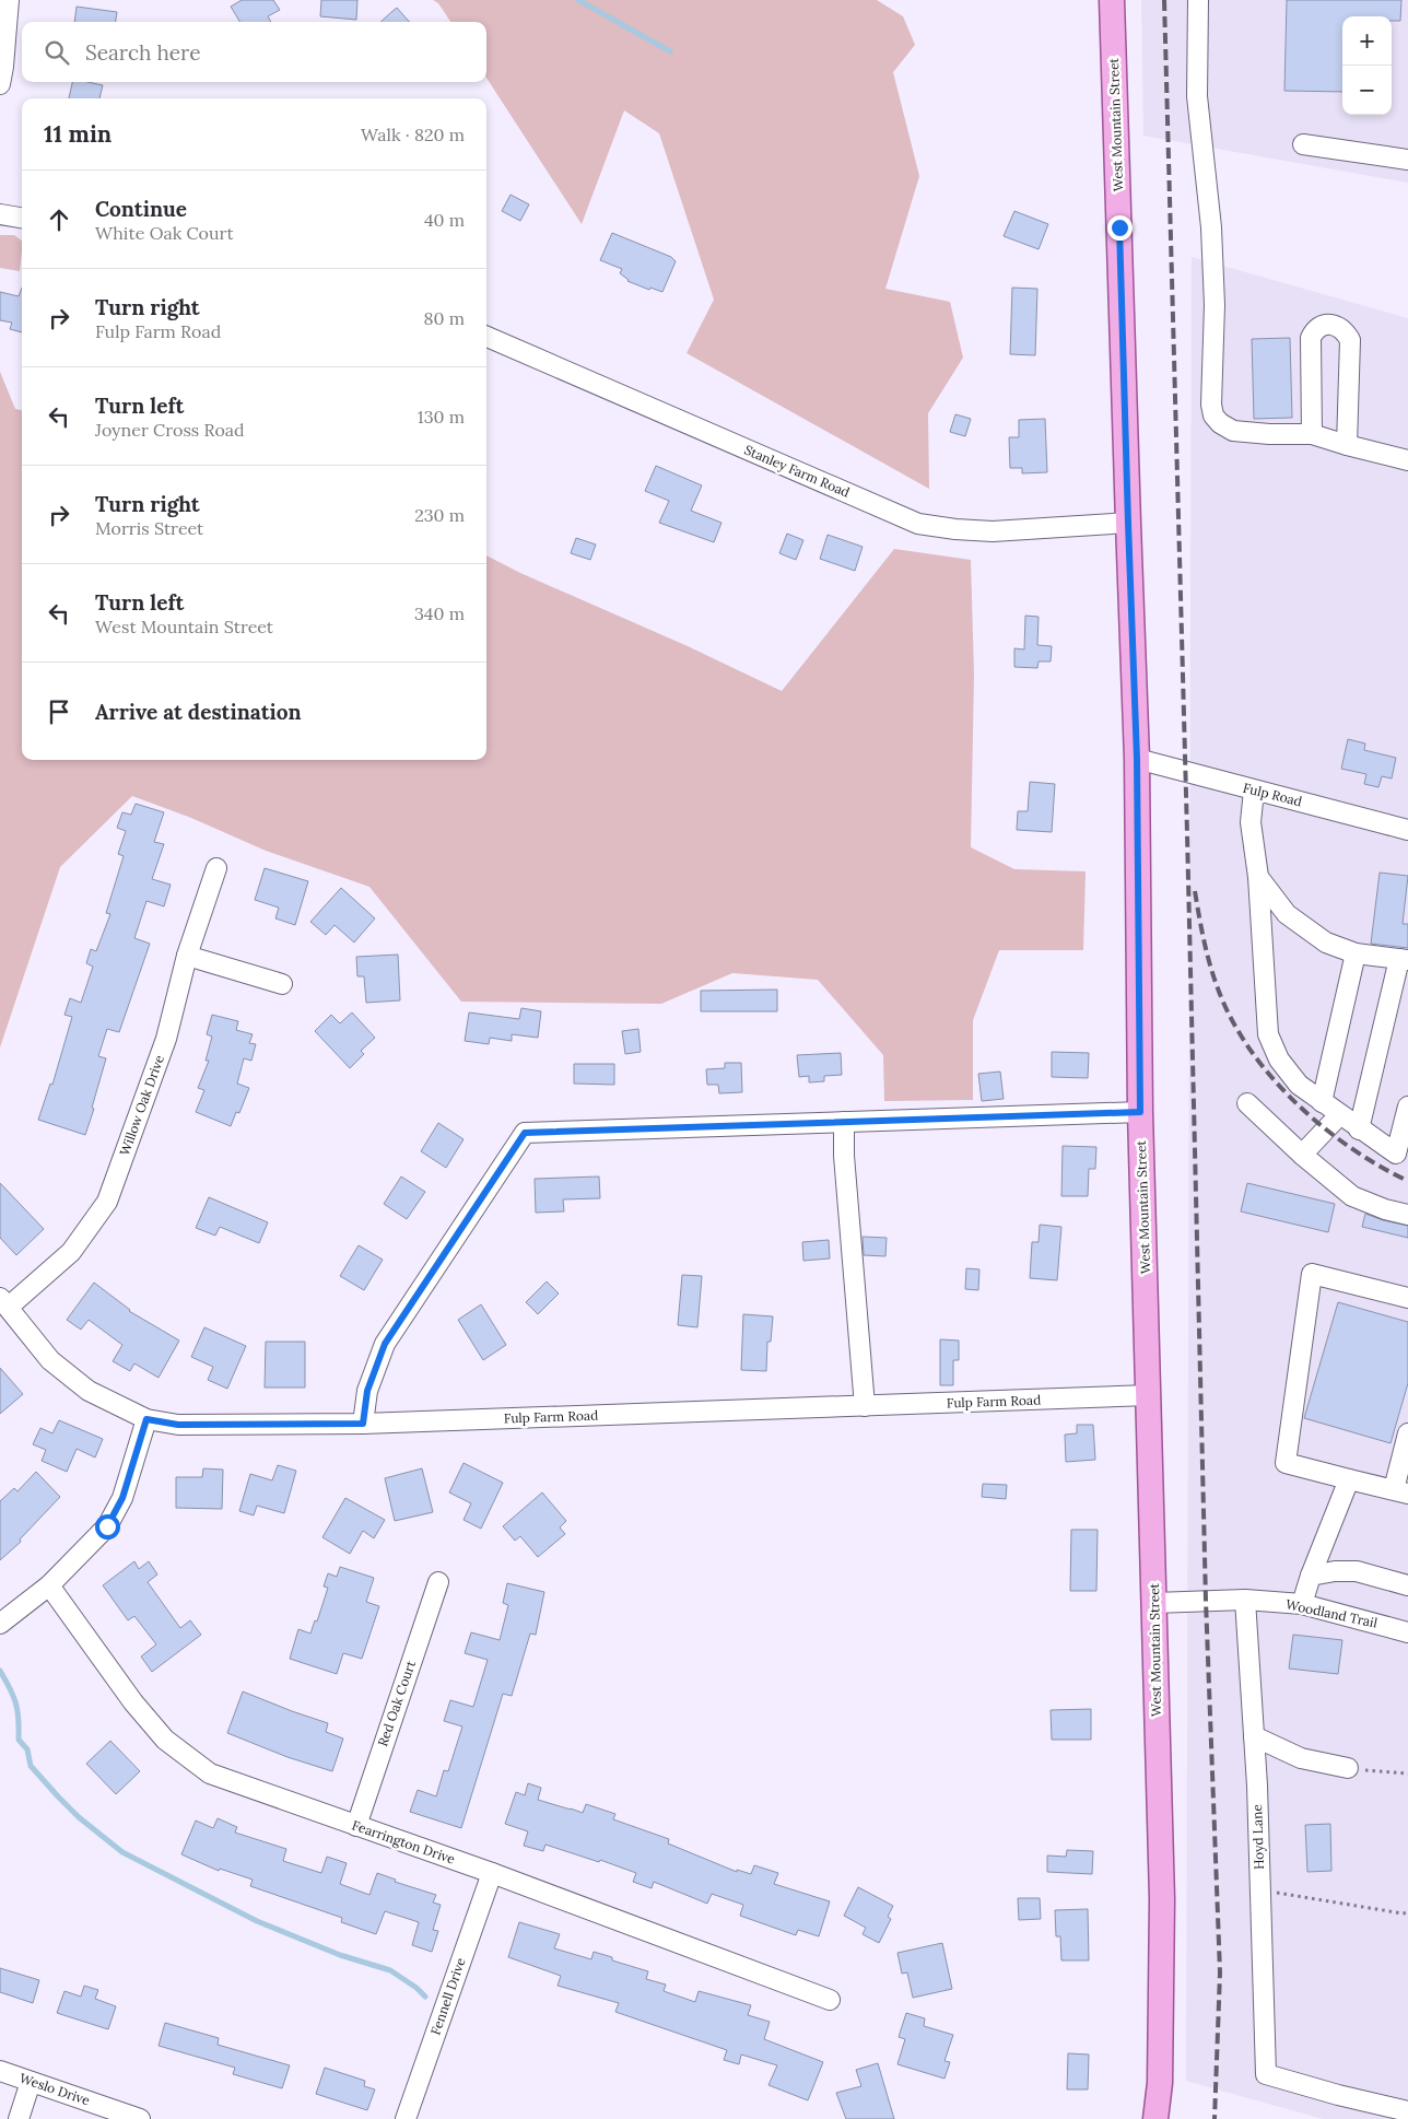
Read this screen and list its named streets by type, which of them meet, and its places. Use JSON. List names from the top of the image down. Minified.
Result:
{"streets":{"main road":["West Mountain Street"],"street":["Stanley Farm Road","Fulp Road","Willow Oak Drive","Fulp Farm Road","Woodland Trail","Red Oak Court","Hoyd Lane","Fearrington Drive","Fennell Drive","Weslo Drive"]},"crossings":[["West Mountain Street","Stanley Farm Road"],["West Mountain Street","Fulp Road"],["West Mountain Street","Fulp Farm Road"],["West Mountain Street","Woodland Trail"],["Willow Oak Drive","Fulp Farm Road"],["Woodland Trail","Hoyd Lane"],["Red Oak Court","Fearrington Drive"],["Fearrington Drive","Fennell Drive"]],"page":{"map_buttons":["+","−"],"search":"Search here","heading":["11 min","Walk · 820 m"],"list":[["Continue","White Oak Court","40 m"],["Turn right","Fulp Farm Road","80 m"],["Turn left","Joyner Cross Road","130 m"],["Turn right","Morris Street","230 m"],["Turn left","West Mountain Street","340 m"],"Arrive at destination"]}}
